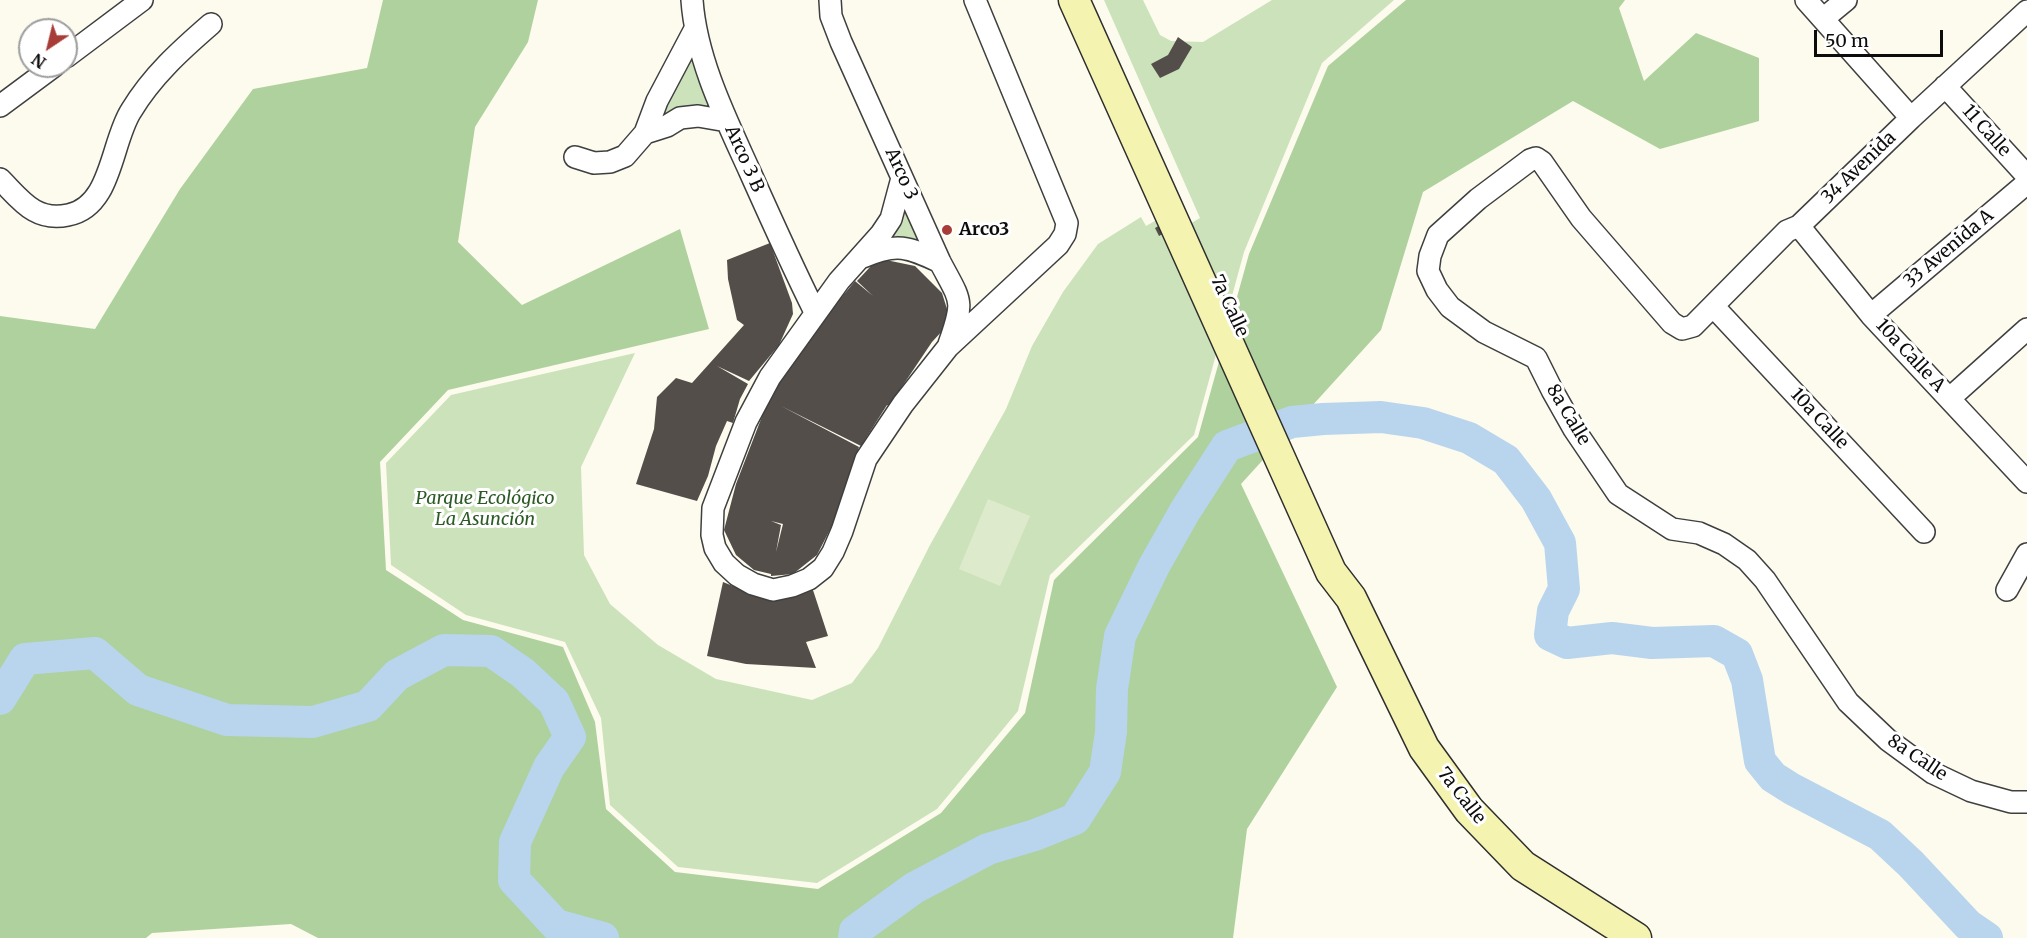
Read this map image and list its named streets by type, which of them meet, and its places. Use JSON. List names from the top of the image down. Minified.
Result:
{"streets":{"main road":["7a Calle"],"street":["11 Calle","Arco 3 B","34 Avenida","Arco 3","33 Avenida A","10a Calle A","8a Calle","10a Calle"]},"crossings":[["11 Calle","34 Avenida"],["34 Avenida","10a Calle A"],["34 Avenida","8a Calle"],["34 Avenida","10a Calle"],["33 Avenida A","10a Calle A"]],"parks":["Parque Ecológico La Asunción"],"places":["Arco3"],"scale_bar":"50 m","north":"bottom left"}
